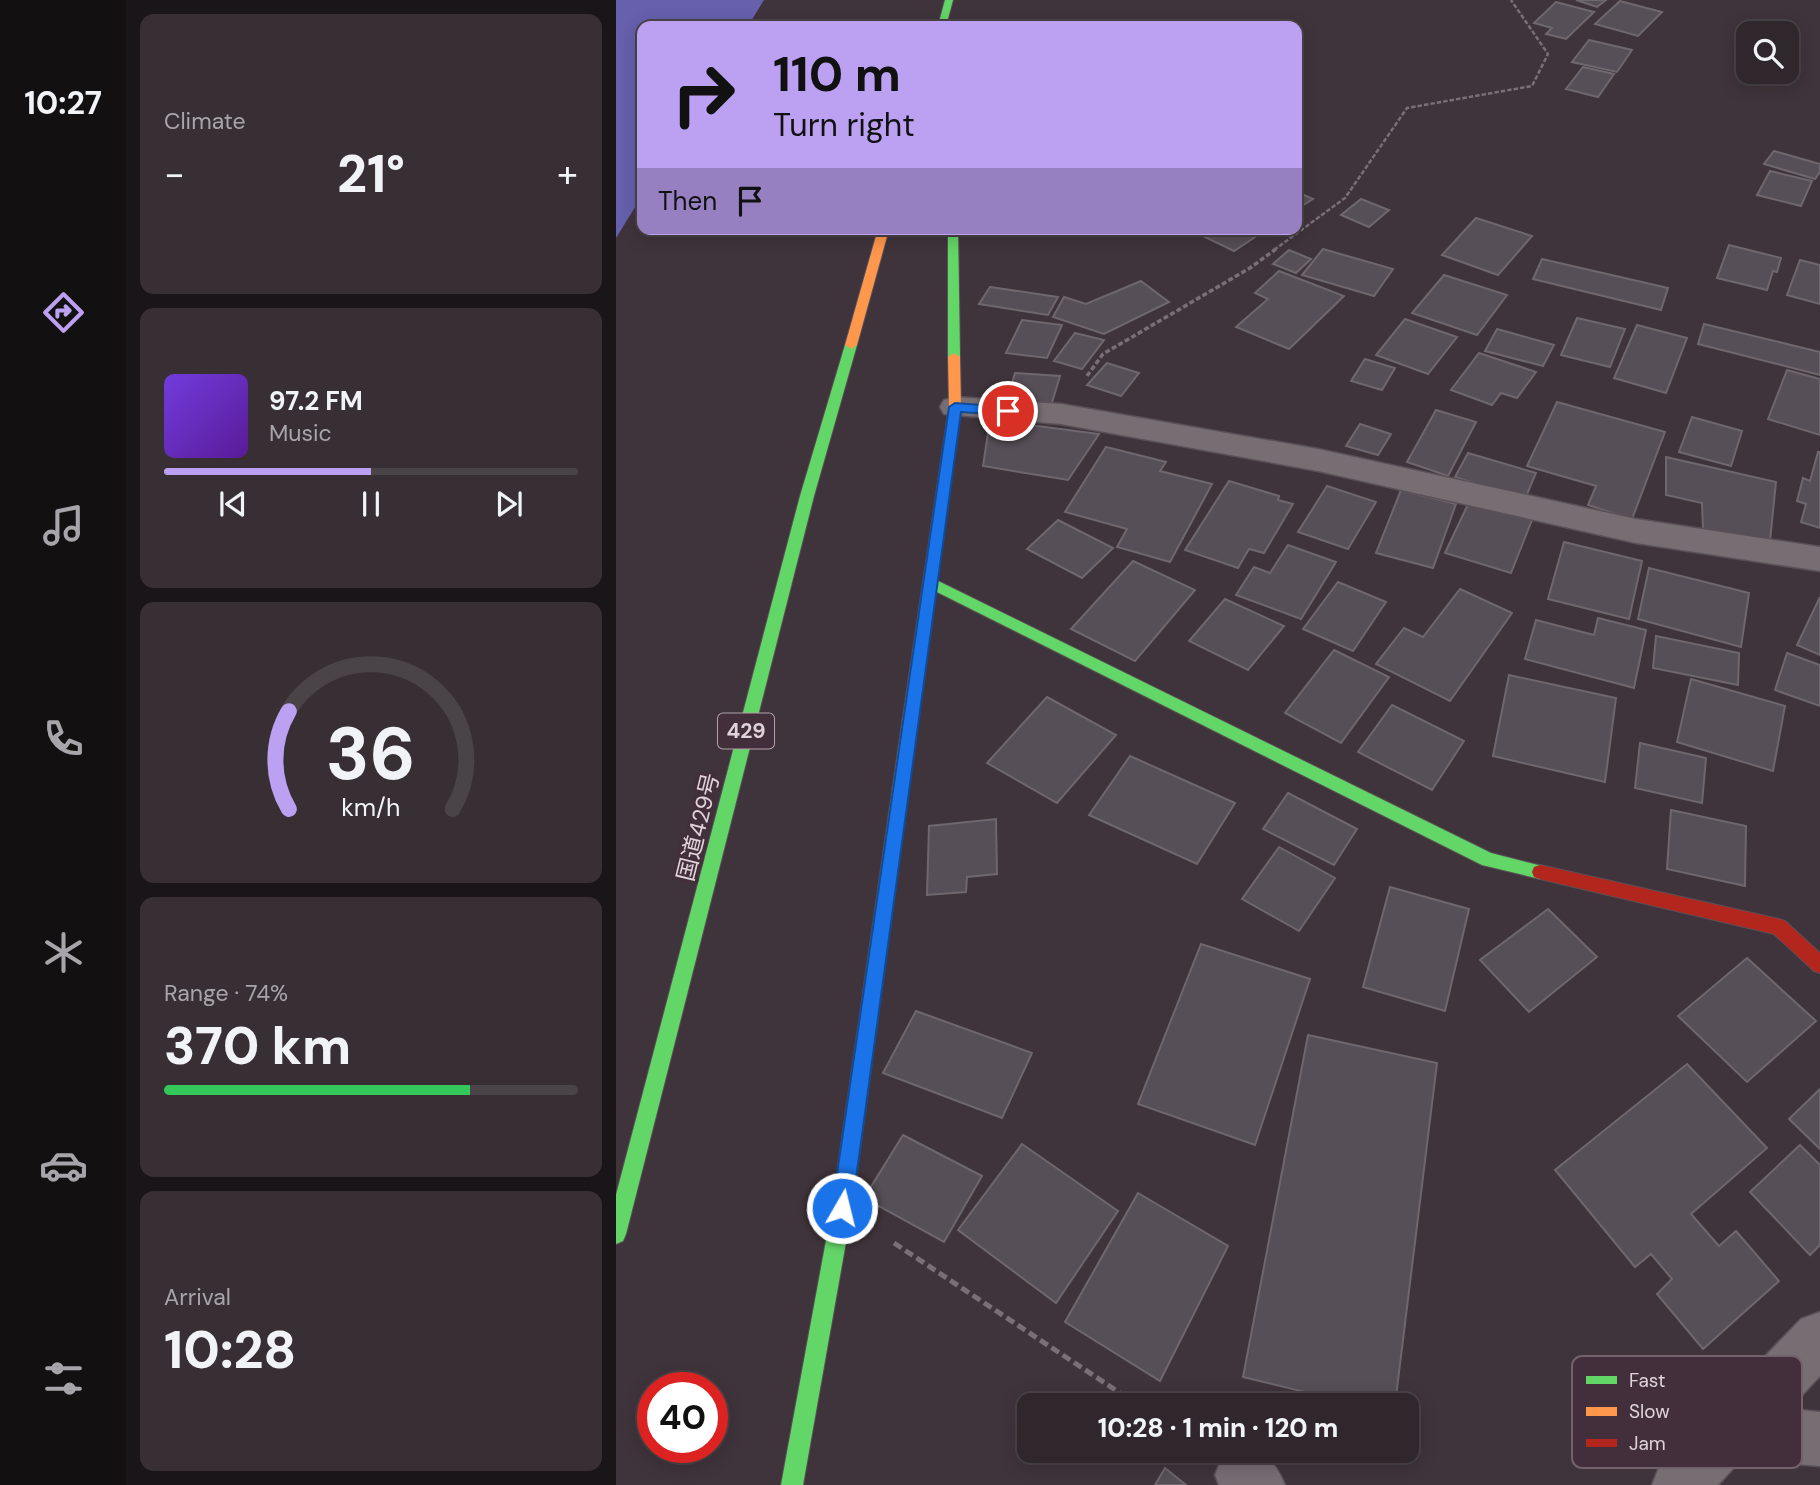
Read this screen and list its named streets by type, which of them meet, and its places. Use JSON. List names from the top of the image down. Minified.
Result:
{"streets":{"main road":["429","国道429号"]},"legend":["Fast","Slow","Jam"],"page":{"tabs":"10:27","tile":["Climate",["Range · 74%","370 km"],["Arrival","10:28"]],"turn":["110 m","Turn right"],"heat":["−","21°","+"],"then":"Then","song":["97.2 FM","Music"],"limit":"40","trip":"10:28 · 1 min · 120 m","gauge":["36","km/h"]}}
